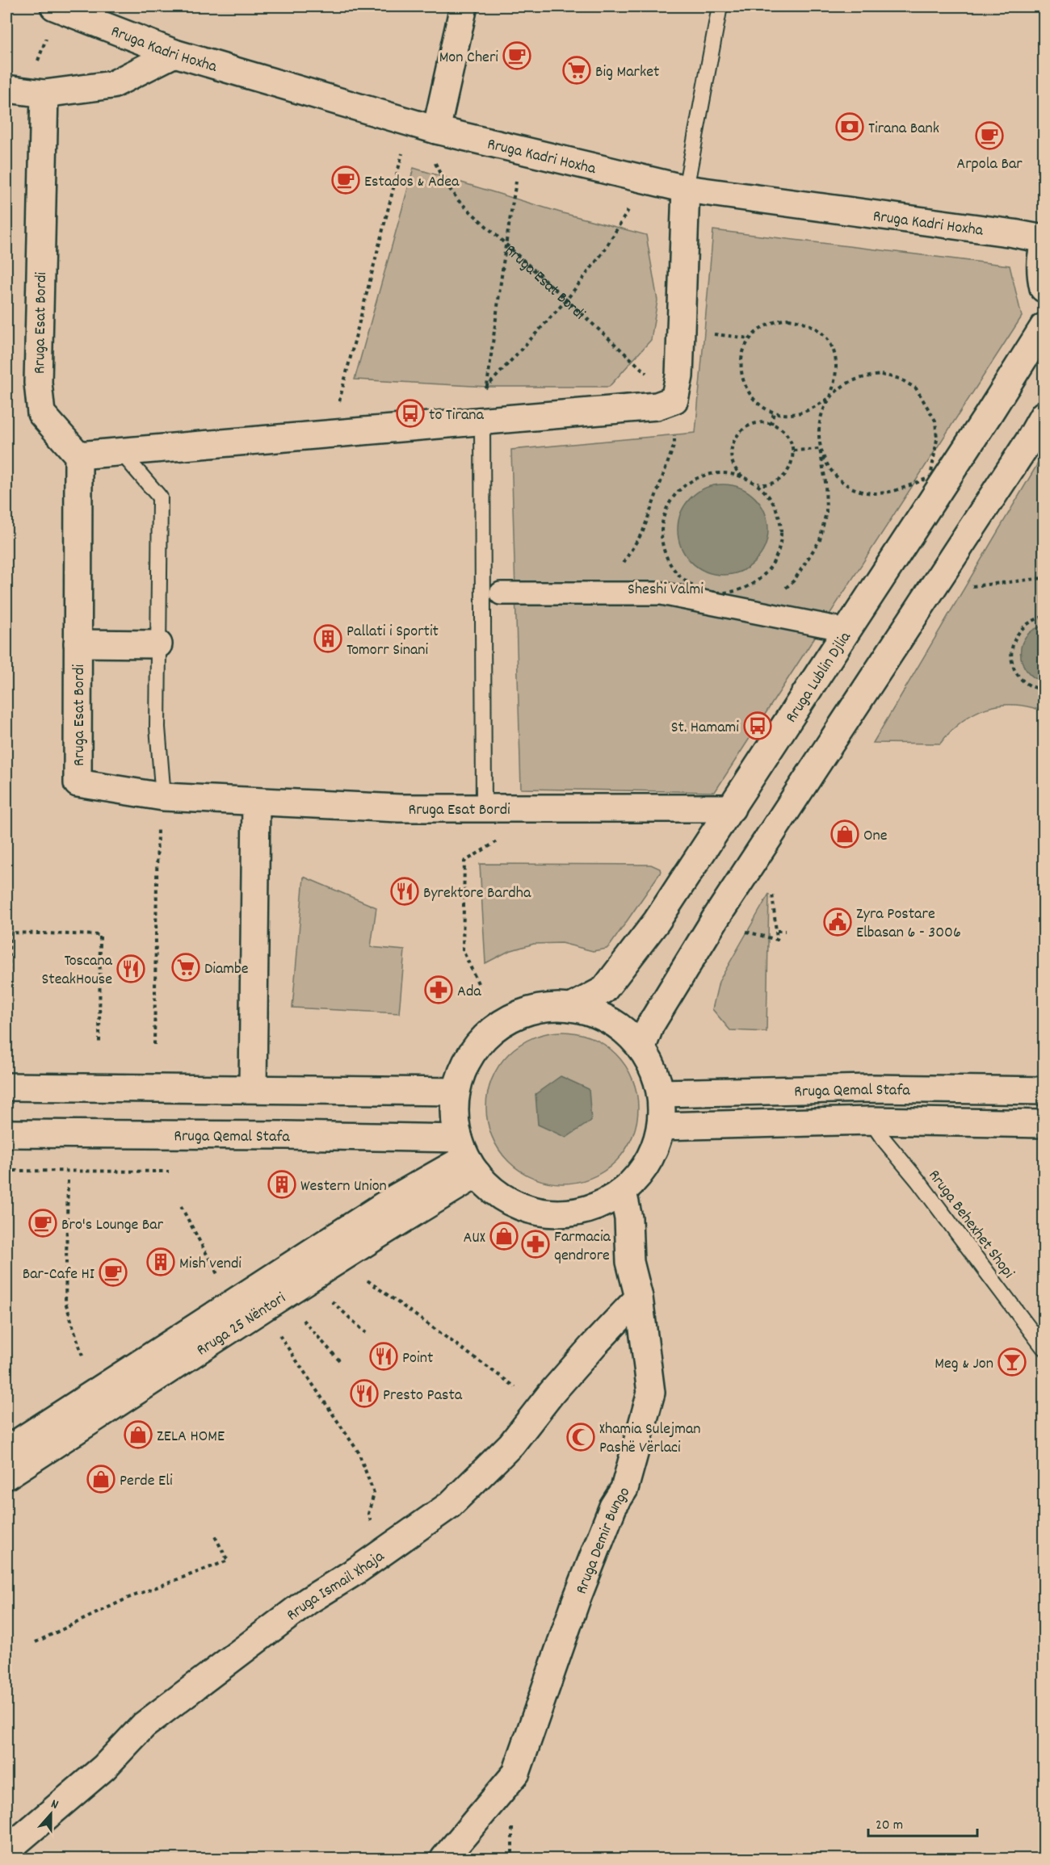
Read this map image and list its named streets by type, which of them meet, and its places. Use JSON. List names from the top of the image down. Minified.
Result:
{"streets":{"street":["Rruga Kadri Hoxha","Rruga Esat Bordi","Rruga Lublin Djlia","Rruga Qemal Stafa","Rruga 25 Nëntori","Rruga Demir Bungo","Rruga Ismail Xhaja"],"lane":["Rruga Behexhet Shopi"]},"crossings":[["Rruga Esat Bordi","Rruga Lublin Djlia"],["Rruga Qemal Stafa","Rruga Behexhet Shopi"],["Rruga Qemal Stafa","Rruga 25 Nëntori"],["Rruga Demir Bungo","Rruga Ismail Xhaja"]],"parks":["Sheshi Valmi"],"places":{"cafe":["Mon Cheri","Arpola Bar","Estados & Adea","Bro's Lounge Bar","Bar-Cafe HI"],"supermarket":["Big Market","Diambe"],"bank":["Tirana Bank"],"bus stop":["to Tirana","St. Hamami"],"building":["Pallati i Sportit Tomorr Sinani","Western Union","Mish vendi"],"shop":["One","AUX","ZELA HOME","Perde Eli"],"restaurant":["Byrektore Bardha","Toscana SteakHouse","Point","Presto Pasta"],"public building":["Zyra Postare Elbasan 6 - 3006"],"pharmacy":["Ada","Farmacia qendrore"],"bar":["Meg & Jon"],"mosque":["Xhamia Sulejman Pashë Vërlaci"]},"scale_bar":"20 m","north":"top"}
